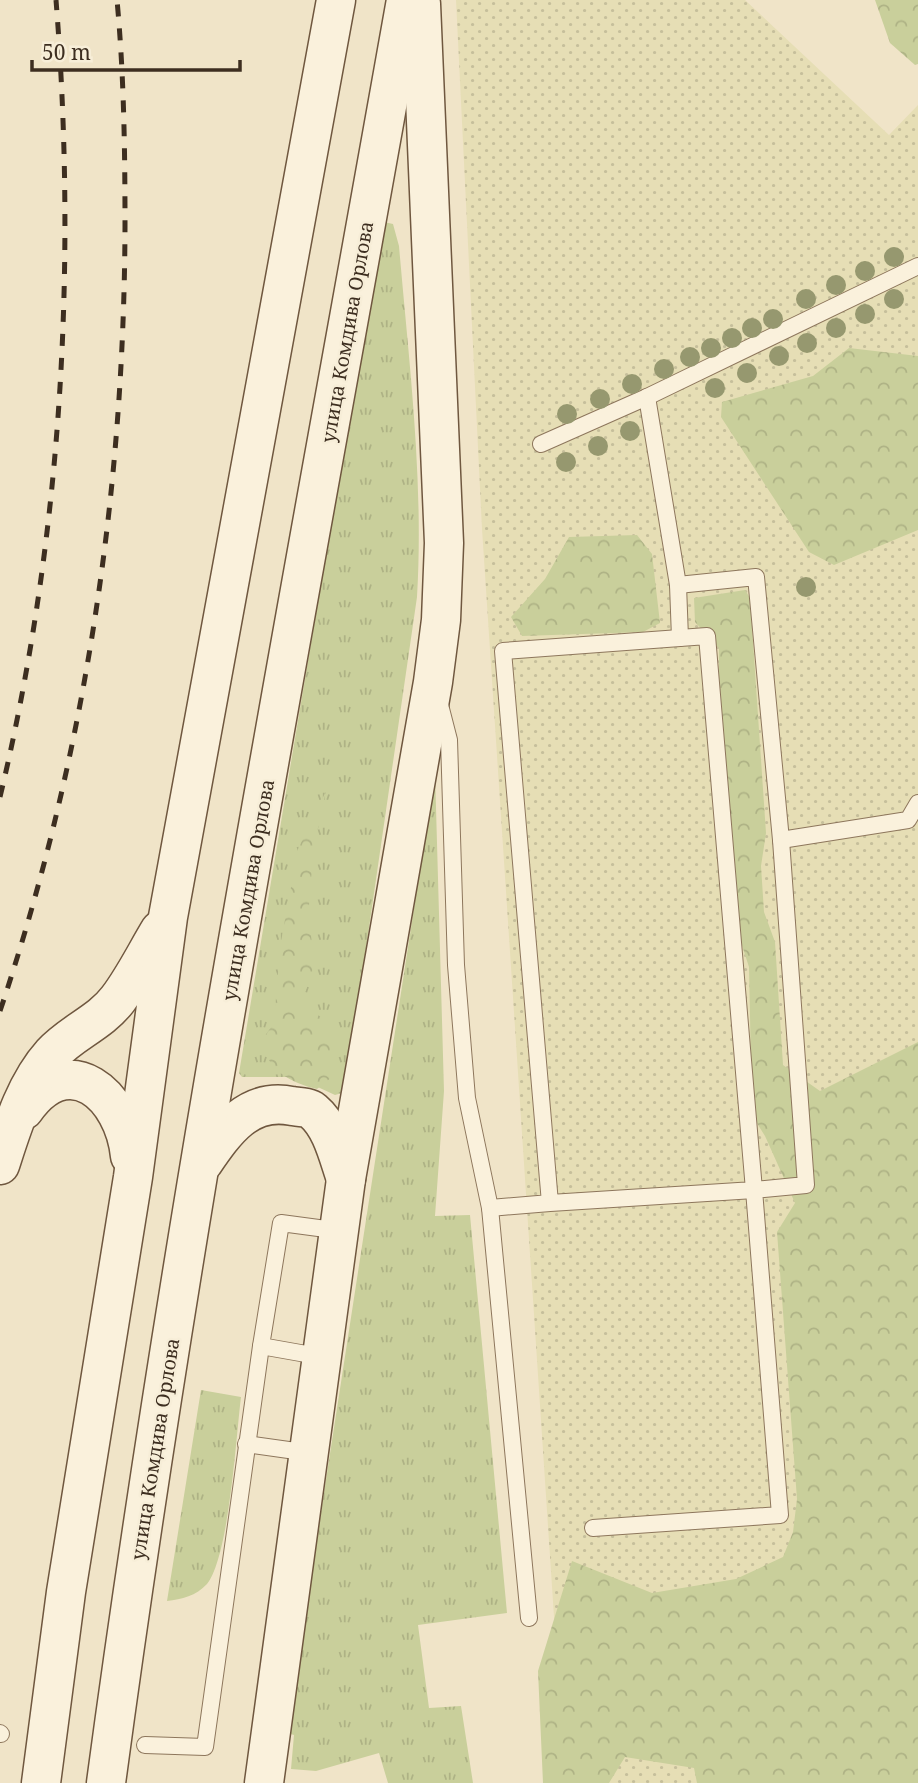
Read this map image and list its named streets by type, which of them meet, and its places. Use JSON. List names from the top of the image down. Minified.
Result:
{"streets":{"main road":["улица Комдива Орлова"]},"scale_bar":"50 m"}
